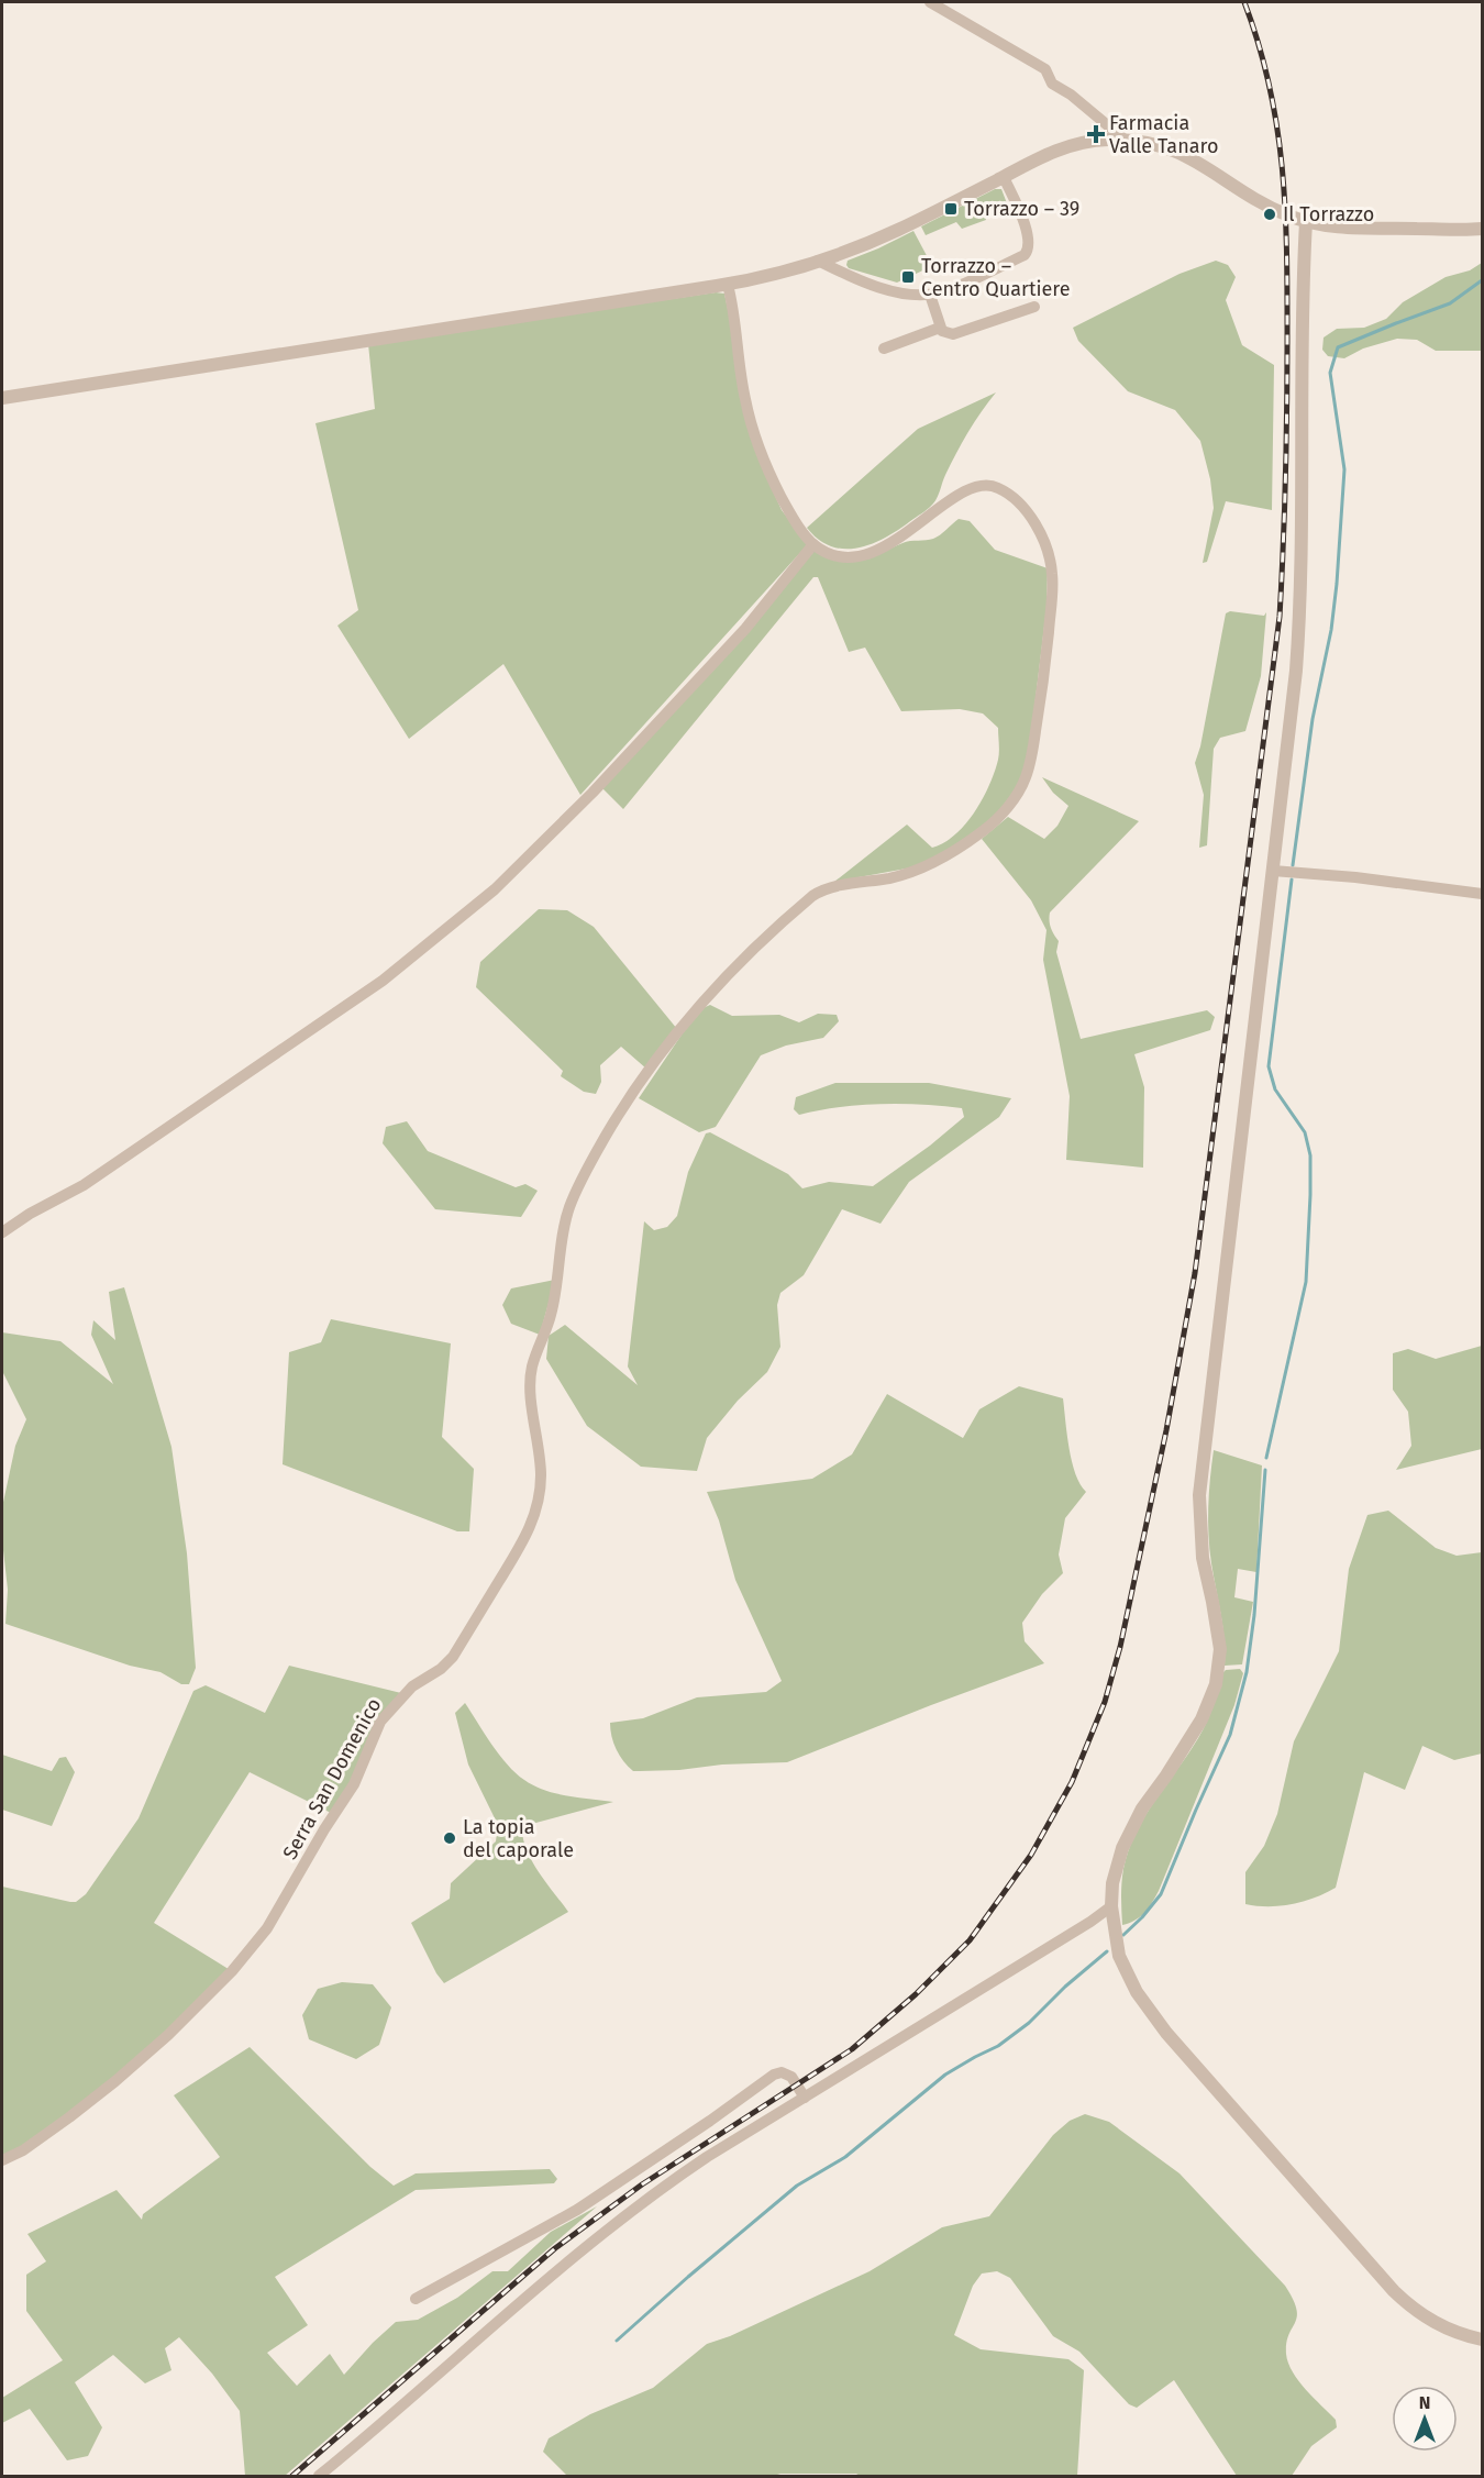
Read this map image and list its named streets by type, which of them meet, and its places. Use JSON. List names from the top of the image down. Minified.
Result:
{"streets":{"street":["Serra San Domenico"]},"places":{"health":["Farmacia Valle Tanaro"],"transit":["Torrazzo – 39","Torrazzo – Centro Quartiere"],"other":["Il Torrazzo","La topia del caporale"]},"north":"top"}
